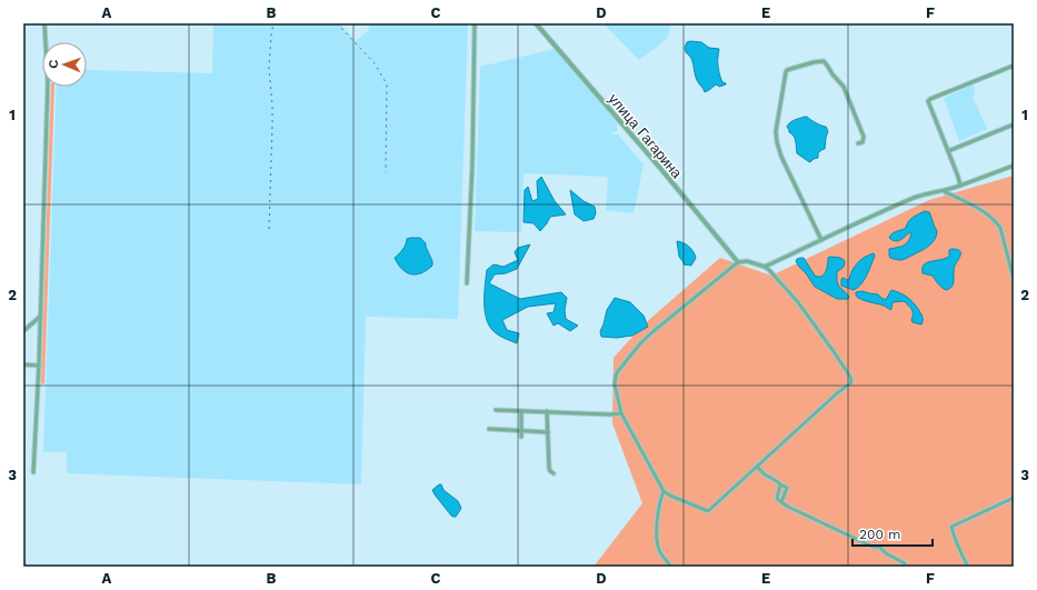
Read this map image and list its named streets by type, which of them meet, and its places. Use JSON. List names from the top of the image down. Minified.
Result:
{"streets":{"street":["улица Гагарина"]},"scale_bar":"200 m","north":"left","grid":{"columns":["A","B","C","D","E","F"],"rows":["1","2","3"]}}
